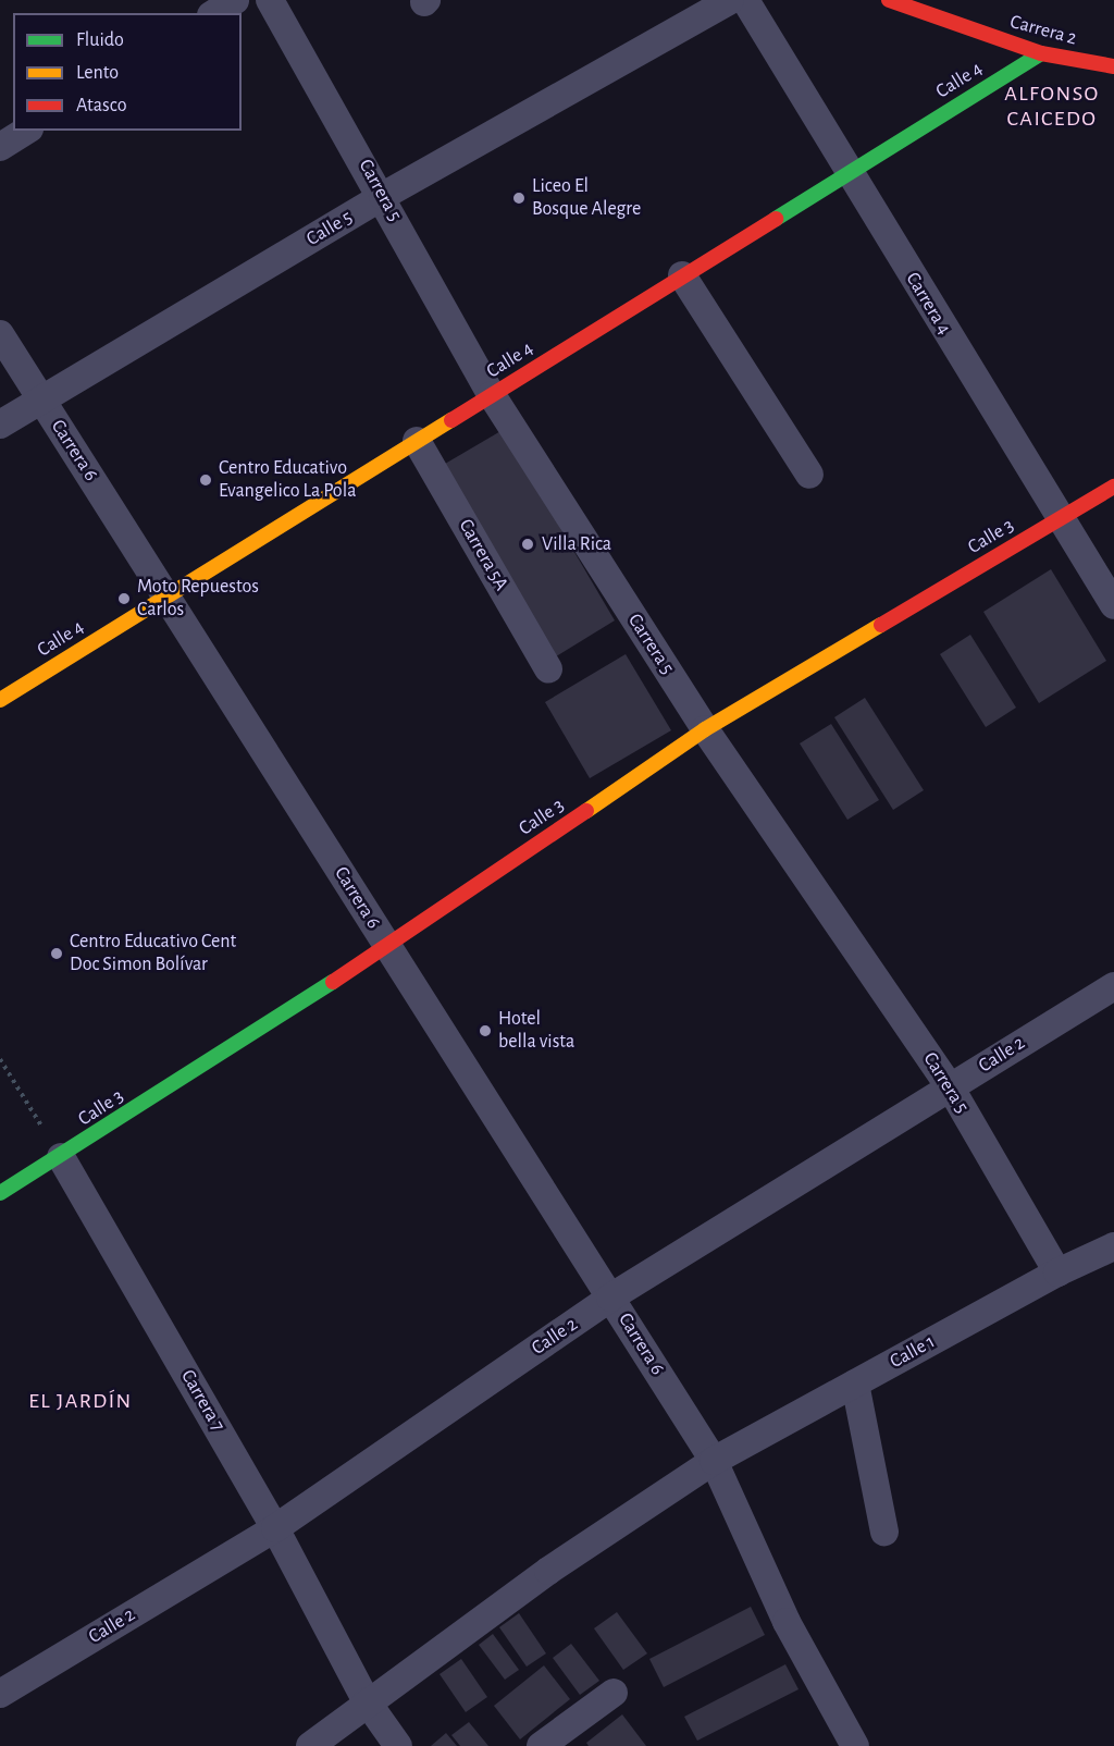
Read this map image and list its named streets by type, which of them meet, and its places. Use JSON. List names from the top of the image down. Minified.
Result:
{"streets":{"street":["Carrera 2","Calle 4","Carrera 5","Calle 5","Carrera 4","Carrera 6","Calle 3","Carrera 5A","Calle 2","Calle 1","Carrera 7"]},"crossings":[["Carrera 2","Calle 4"],["Calle 4","Carrera 5"],["Calle 4","Carrera 4"],["Calle 4","Carrera 6"],["Calle 4","Carrera 5A"],["Carrera 5","Calle 5"],["Carrera 5","Calle 3"],["Carrera 5","Calle 2"],["Carrera 5","Calle 1"],["Calle 5","Carrera 6"],["Carrera 4","Calle 3"],["Carrera 6","Calle 3"],["Carrera 6","Calle 2"],["Carrera 6","Calle 1"],["Calle 3","Carrera 7"],["Calle 2","Carrera 7"]],"districts":["ALFONSO CAICEDO","EL JARDÍN"],"places":["Liceo El Bosque Alegre","Centro Educativo Evangelico La Pola","Villa Rica","Moto Repuestos Carlos","Centro Educativo Cent Doc Simon Bolívar","Hotel bella vista"],"legend":["Fluido","Lento","Atasco"]}
